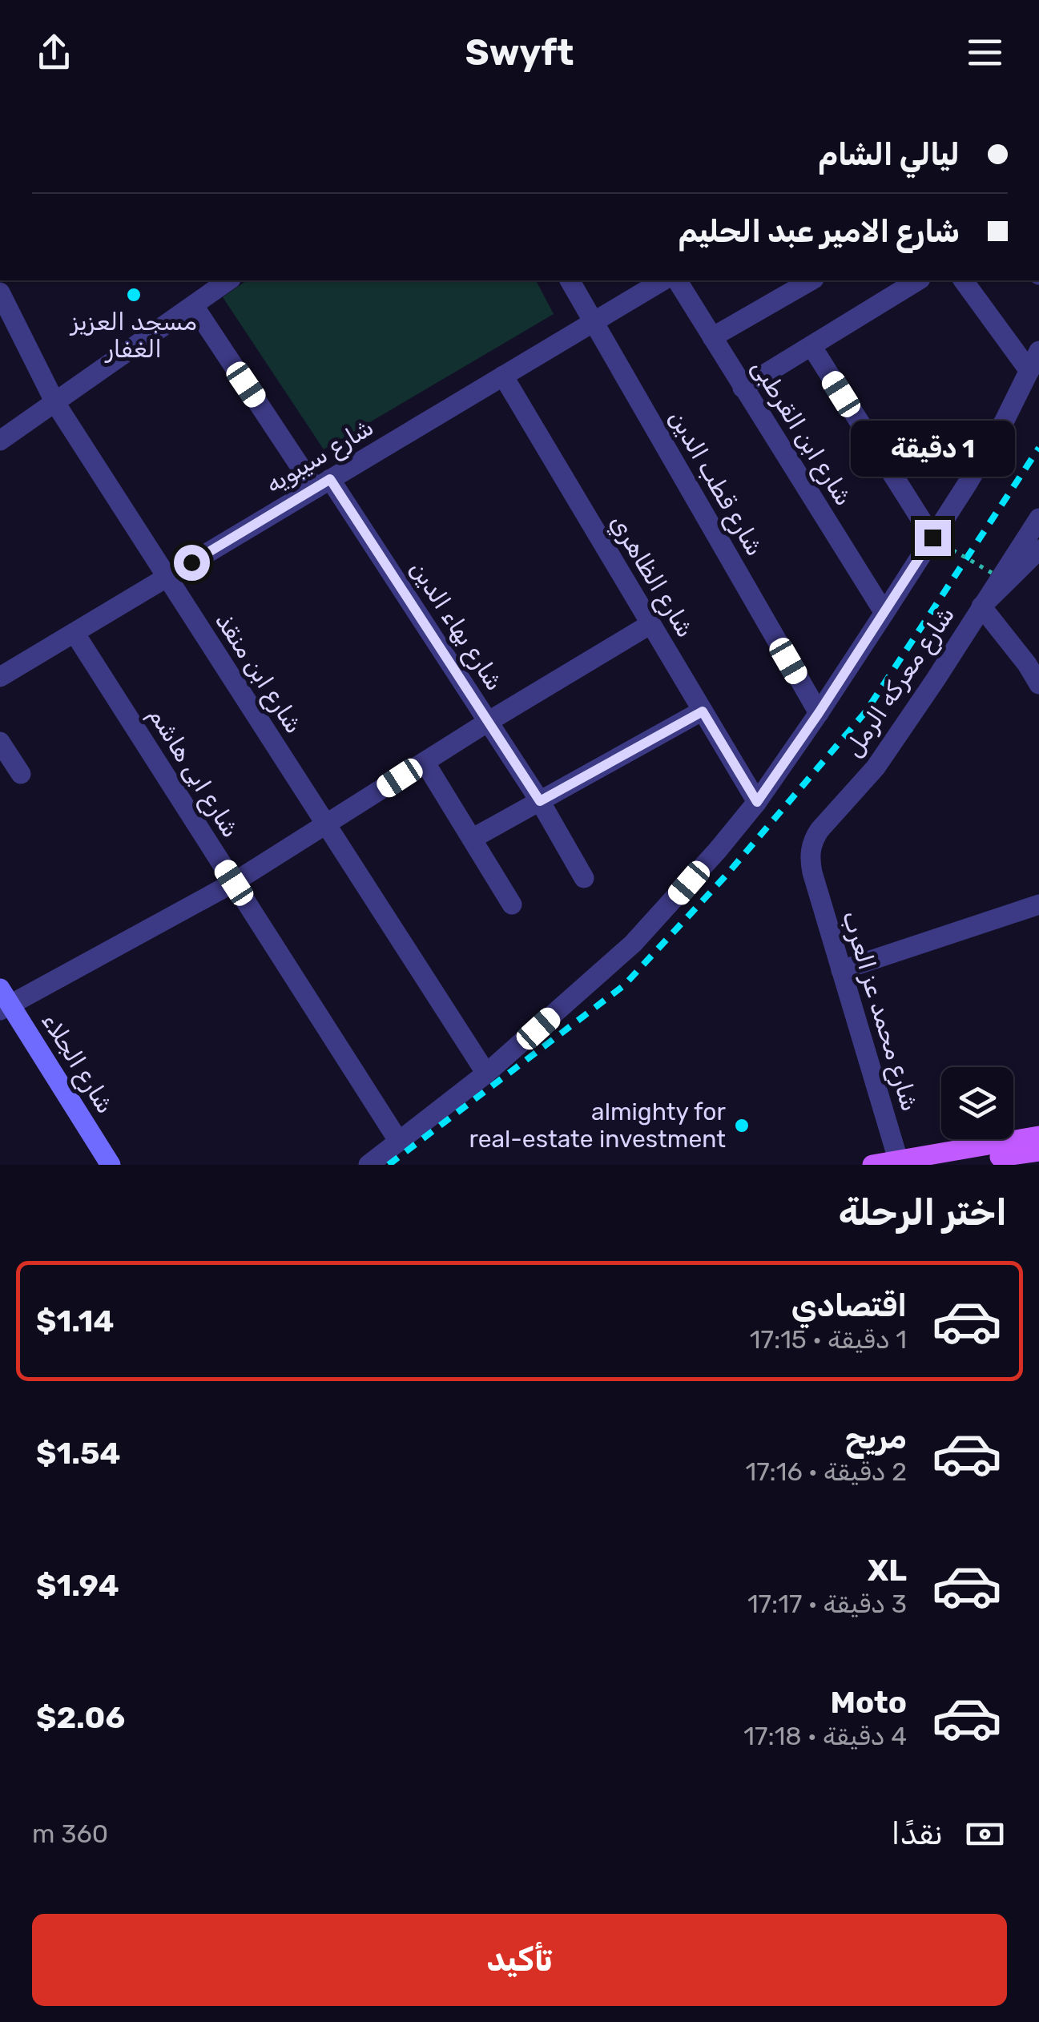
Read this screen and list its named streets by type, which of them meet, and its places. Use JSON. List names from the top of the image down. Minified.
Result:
{"streets":{"main road":["شارع الجلاء"],"street":["شارع ابن القرطبى","شارع سيبويه","شارع قطب الدين","شارع الظاهري","شارع بهاء الدين","شارع ابن منقذ","شارع معركه الرمل","شارع ابى هاشم","شارع محمد عز العرب"]},"crossings":[["شارع سيبويه","شارع قطب الدين"],["شارع سيبويه","شارع الظاهري"],["شارع سيبويه","شارع بهاء الدين"],["شارع سيبويه","شارع ابن منقذ"],["شارع سيبويه","شارع ابى هاشم"],["شارع معركه الرمل","شارع محمد عز العرب"]],"places":["مسجد العزيز الغفار","almighty for real-estate investment"],"page":{"header":"Swyft","banner":["ليالي الشام","شارع الامير عبد الحليم"],"bubble":"1 دقيقة","heading":"اختر الرحلة","list":[{"name":"اقتصادي","note":"1 دقيقة · 17:15","value":"$1.14"},{"name":"مريح","note":"2 دقيقة · 17:16","value":"$1.54"},{"name":"XL","note":"3 دقيقة · 17:17","value":"$1.94"},{"name":"Moto","note":"4 دقيقة · 17:18","value":"$2.06"}],"pay":["نقدًا","360 m"],"buttons":"تأكيد"}}
